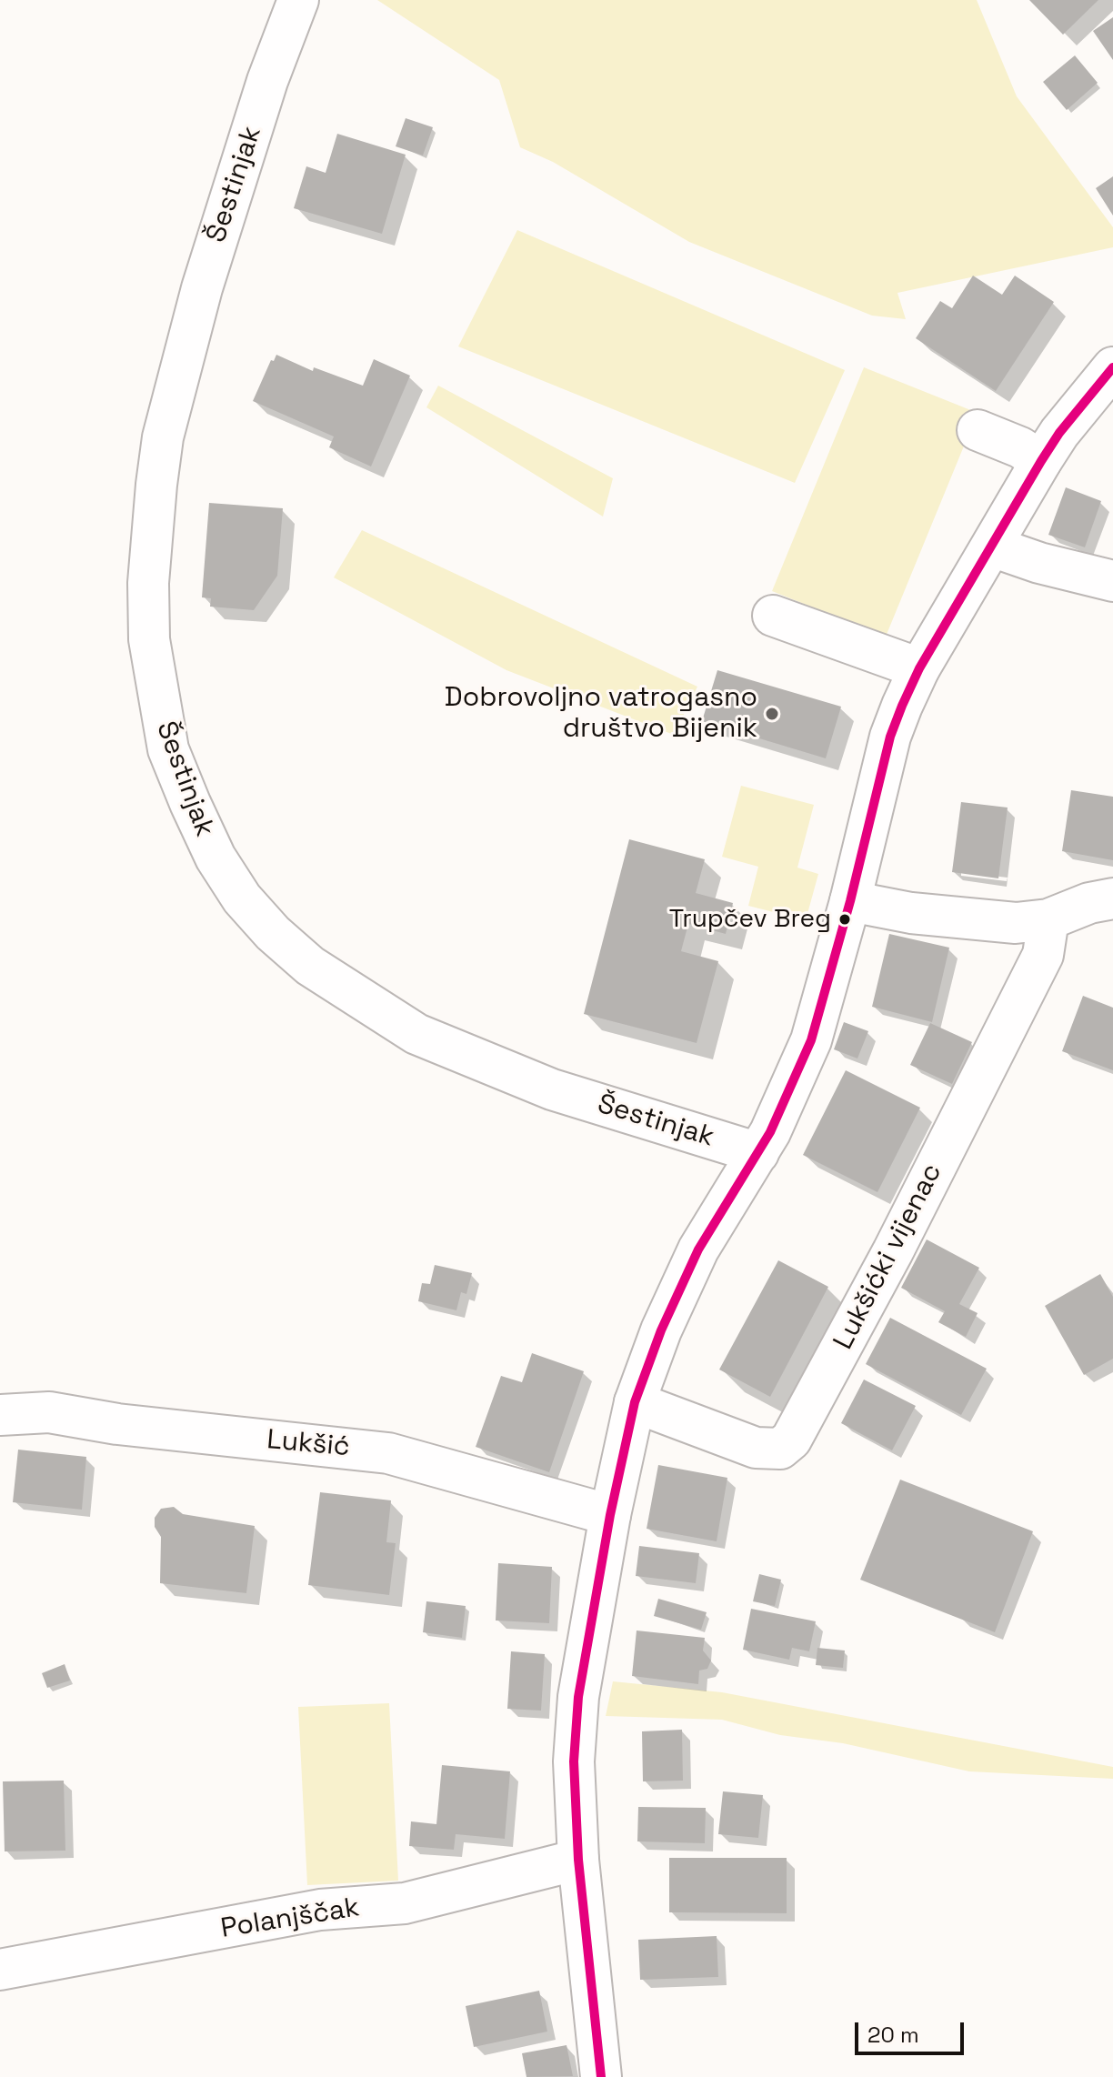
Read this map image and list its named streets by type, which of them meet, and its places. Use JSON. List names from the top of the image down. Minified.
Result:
{"streets":{"street":["Šestinjak","Lukšićki vijenac","Lukšić","Polanjščak"]},"places":["Dobrovoljno vatrogasno društvo Bijenik","Trupčev Breg"],"scale_bar":"20 m"}
